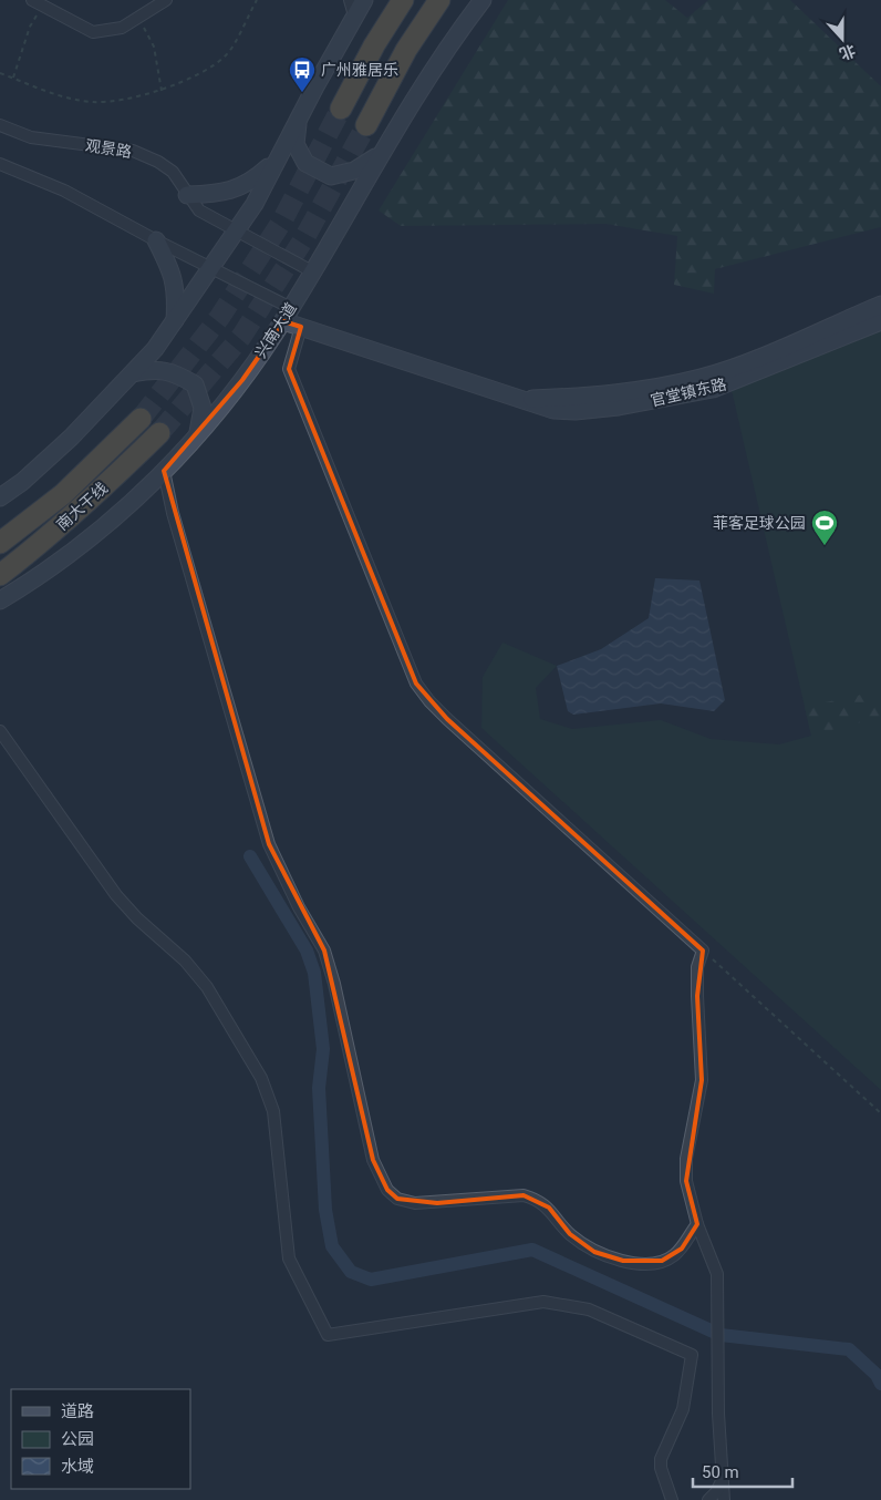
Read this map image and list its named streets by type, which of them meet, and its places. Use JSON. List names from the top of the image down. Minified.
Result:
{"streets":{"highway":["南大干线"],"main road":["兴南大道","官堂镇东路"],"street":["观景路"]},"crossings":[["观景路","兴南大道"],["兴南大道","官堂镇东路"]],"places":{"bus stop":["广州雅居乐"],"sports":["菲客足球公园"]},"legend":["道路","公园","水域"],"scale_bar":"50 m","north":"bottom"}
